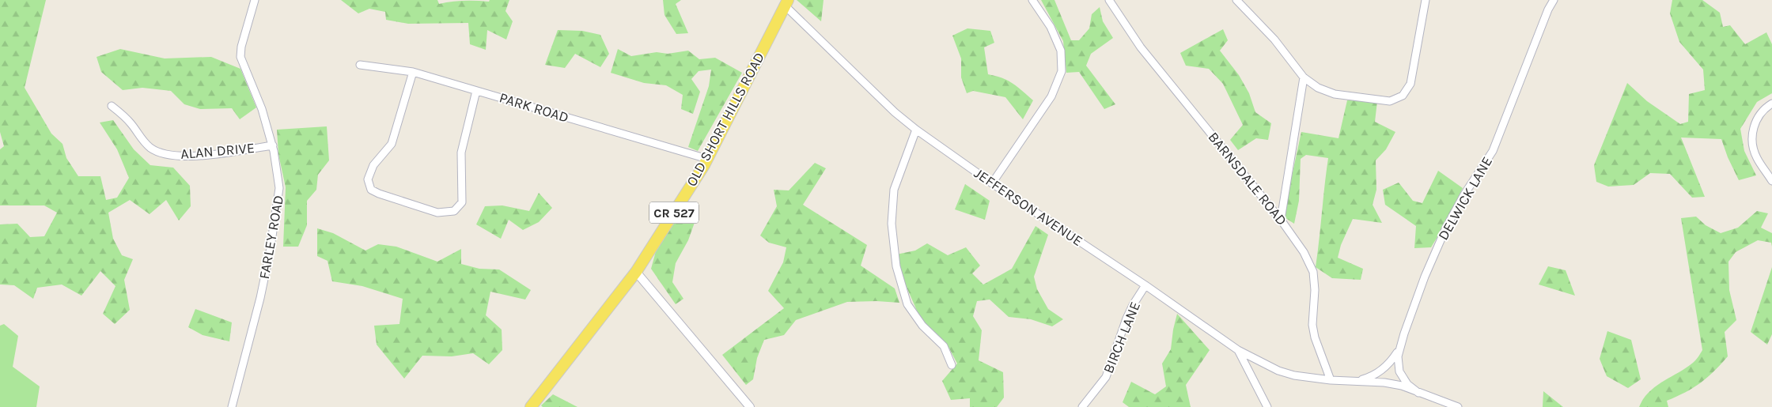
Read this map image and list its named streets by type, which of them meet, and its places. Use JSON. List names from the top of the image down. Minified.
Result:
{"streets":{"main road":["OLD SHORT HILLS ROAD","CR 527"],"street":["PARK ROAD","ALAN DRIVE","BARNSDALE ROAD","DELWICK LANE","JEFFERSON AVENUE","FARLEY ROAD","BIRCH LANE"]},"crossings":[["PARK ROAD","OLD SHORT HILLS ROAD"],["OLD SHORT HILLS ROAD","JEFFERSON AVENUE"],["ALAN DRIVE","FARLEY ROAD"],["JEFFERSON AVENUE","BIRCH LANE"]]}
